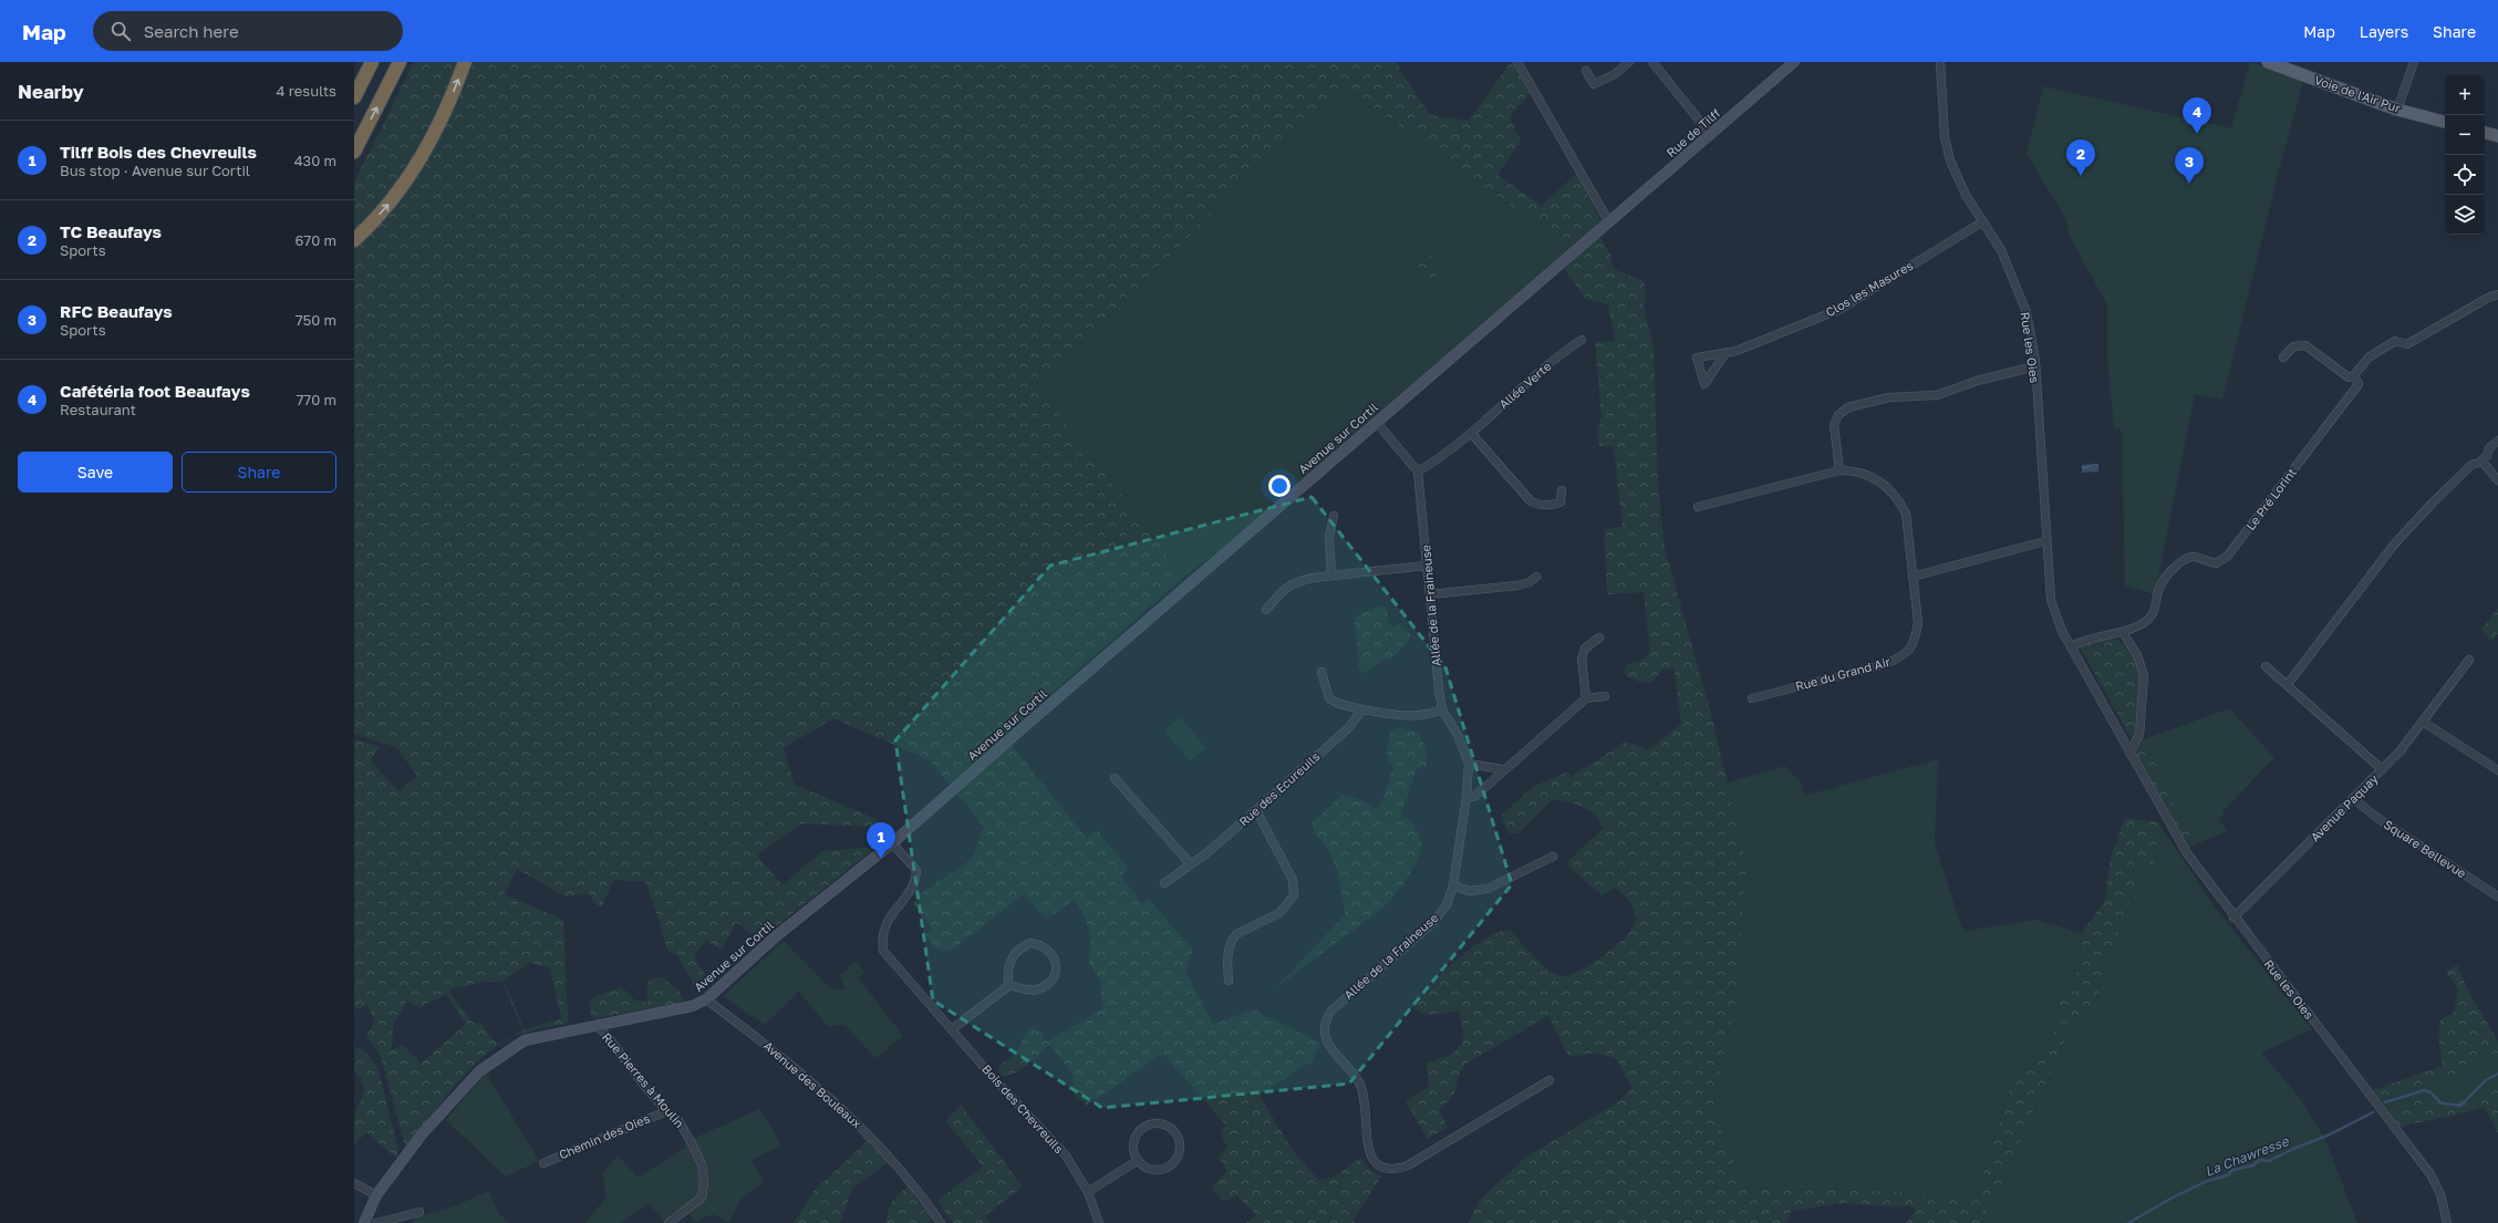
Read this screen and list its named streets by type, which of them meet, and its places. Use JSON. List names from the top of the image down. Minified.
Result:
{"streets":{"main road":["Voie de l'Air Pur","Rue de Tilff","Avenue sur Cortil"],"street":["Clos les Masures","Rue les Oies","Allée Verte","Le Pré Lorint","Allée de la Fraineuse","Rue du Grand Air","Rue des Ecureuils","Avenue Paquay","Square Bellevue","Rue Pierres à Moulin","Avenue des Bouleaux","Bois des Chevreuils","Chemin des Oies"]},"crossings":[["Rue de Tilff","Avenue sur Cortil"],["Clos les Masures","Rue les Oies"],["Rue les Oies","Avenue Paquay"],["Allée Verte","Allée de la Fraineuse"],["Avenue sur Cortil","Rue Pierres à Moulin"],["Avenue sur Cortil","Avenue des Bouleaux"],["Avenue sur Cortil","Bois des Chevreuils"],["Avenue Paquay","Square Bellevue"],["Rue Pierres à Moulin","Chemin des Oies"]],"water":["La Chawresse"],"page":{"header":"Map","search":"Search here","nav":["Map","Layers","Share"],"heading":["Nearby","4 results"],"map_buttons":["+","−"],"pins":["4","2","3","1"],"list":[{"mark":"1","name":"Tilff Bois des Chevreuils","note":"Bus stop · Avenue sur Cortil","value":"430 m"},{"mark":"2","name":"TC Beaufays","note":"Sports","value":"670 m"},{"mark":"3","name":"RFC Beaufays","note":"Sports","value":"750 m"},{"mark":"4","name":"Cafétéria foot Beaufays","note":"Restaurant","value":"770 m"}],"buttons":["Save","Share"]}}
